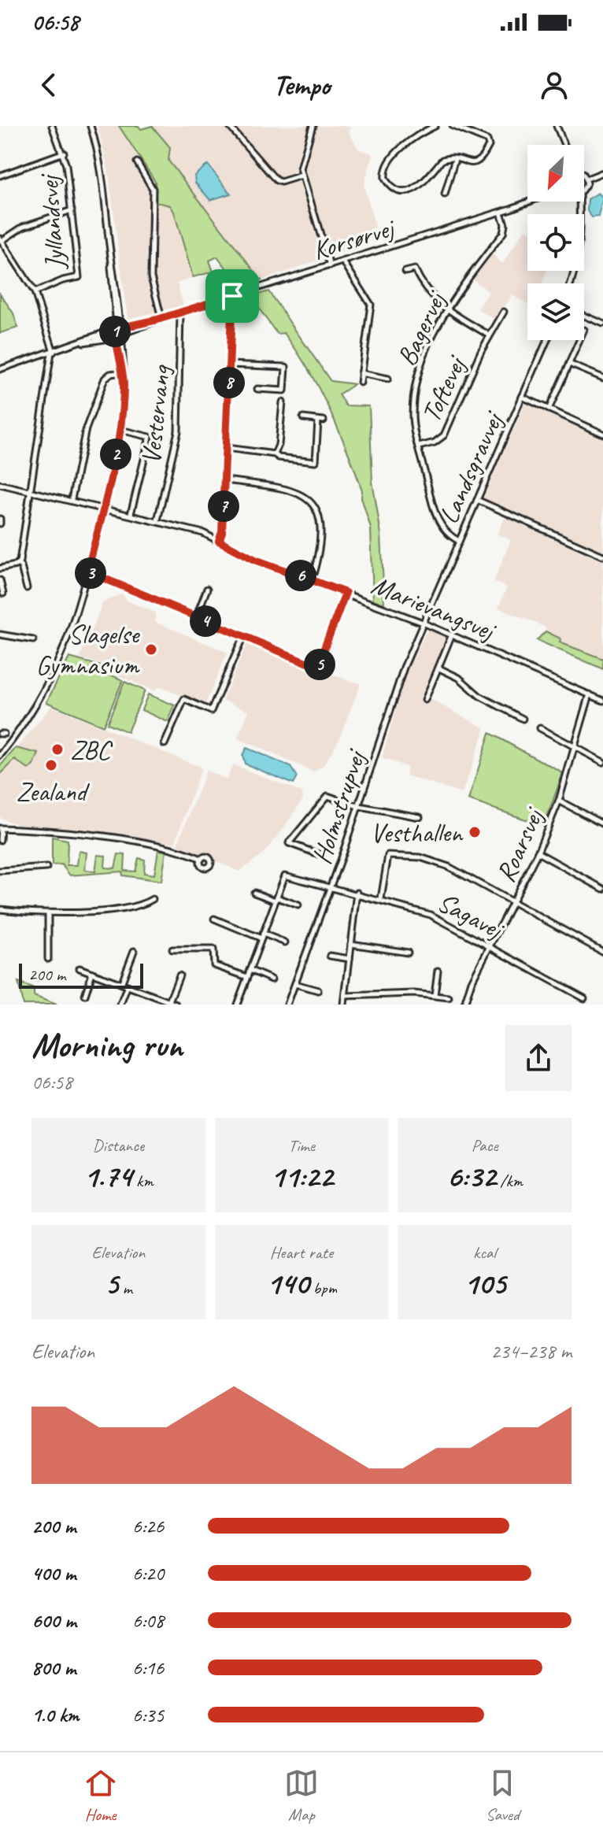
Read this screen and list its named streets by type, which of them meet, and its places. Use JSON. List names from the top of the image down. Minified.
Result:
{"streets":{"street":["Jyllandsvej","Korsørvej","Bagervej","Toftevej","Vestervang","Landsgravvej","Marievangsvej","Holmstrupvej","Roarsvej","Sagavej"]},"crossings":[["Korsørvej","Bagervej"],["Korsørvej","Vestervang"],["Bagervej","Toftevej"],["Bagervej","Landsgravvej"],["Vestervang","Marievangsvej"],["Landsgravvej","Marievangsvej"],["Landsgravvej","Holmstrupvej"],["Marievangsvej","Holmstrupvej"],["Marievangsvej","Roarsvej"],["Holmstrupvej","Sagavej"],["Roarsvej","Sagavej"]],"places":["Slagelse Gymnasium","ZBC","Zealand","Vesthallen"],"scale_bar":"200 m","north":"bottom left","page":{"status":"06:58","header":"Tempo","pins":["1","8","2","7","3","6","4","5"],"scale":"200 m","heading":["Morning run","06:58"],"stats":[["Distance","1.74 km"],["Time","11:22"],["Pace","6:32 /km"],["Elevation","5 m"],["Heart rate","140 bpm"],["kcal","105"]],"chart":["Elevation","234–238 m"],"list":[{"name":"200 m","note":"6:26"},{"name":"400 m","note":"6:20"},{"name":"600 m","note":"6:08"},{"name":"800 m","note":"6:16"},{"name":"1.0 km","note":"6:35"}],"tabs":["Home","Map","Saved"]}}
